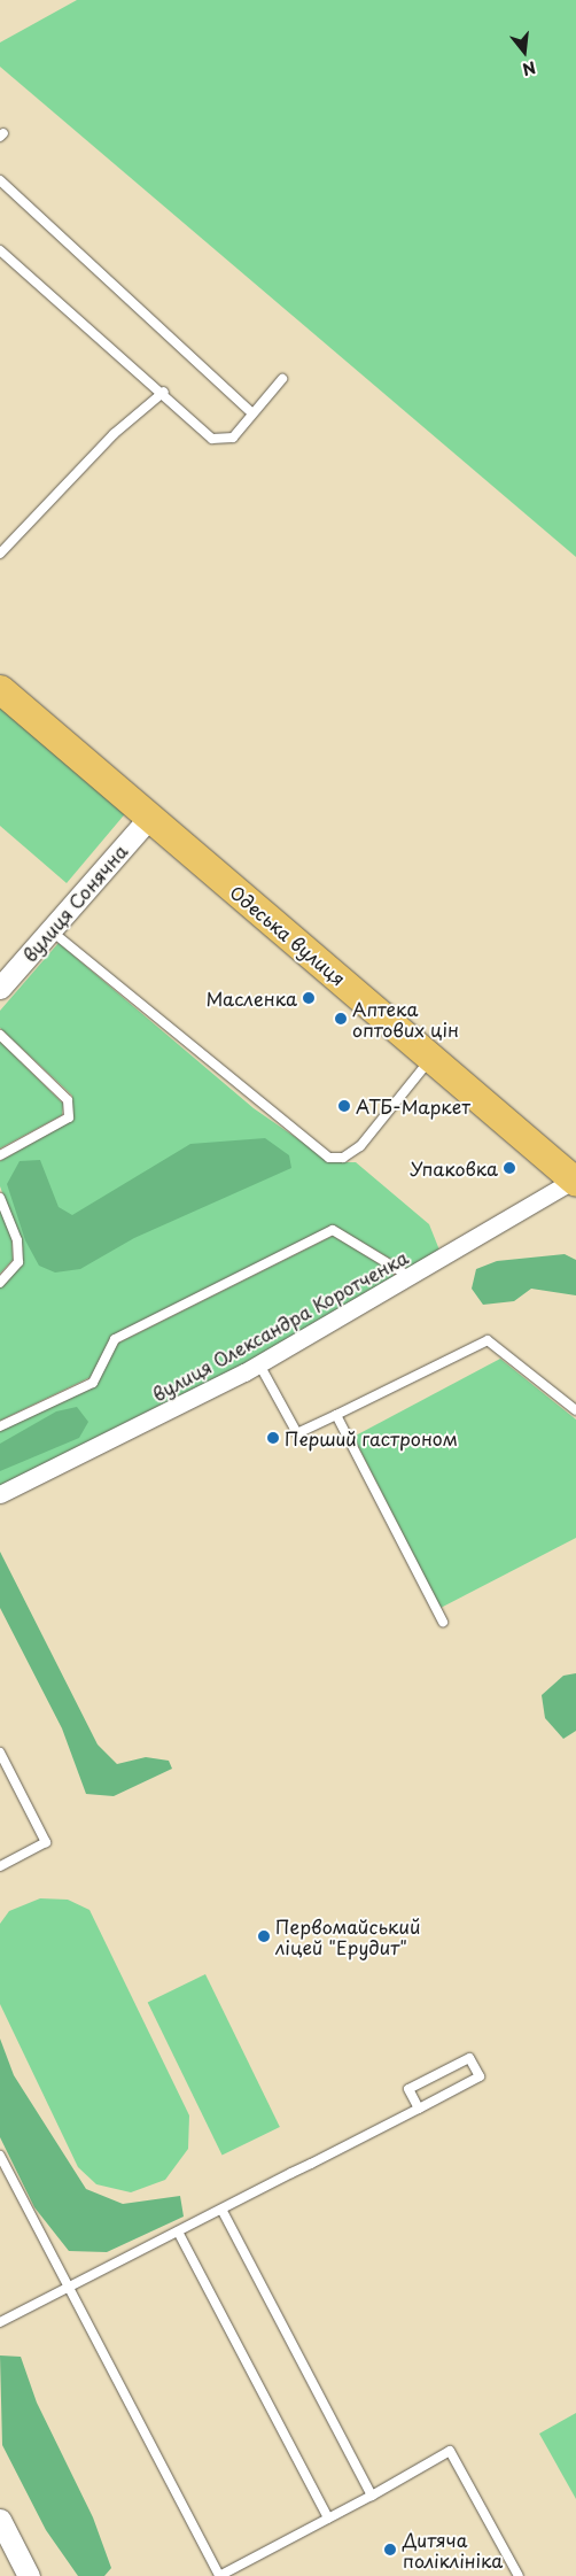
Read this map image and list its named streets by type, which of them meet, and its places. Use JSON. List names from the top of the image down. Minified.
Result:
{"streets":{"main road":["Одеська вулиця"],"street":["вулиця Сонячна","вулиця Олександра Коротченка"]},"crossings":[["вулиця Сонячна","Одеська вулиця"],["Одеська вулиця","вулиця Олександра Коротченка"]],"places":["Масленка","Аптека оптових цін","АТБ-Маркет","Упаковка","Перший гастроном","Первомайський ліцей \"Ерудит\"","Дитяча поліклініка"],"north":"bottom"}
